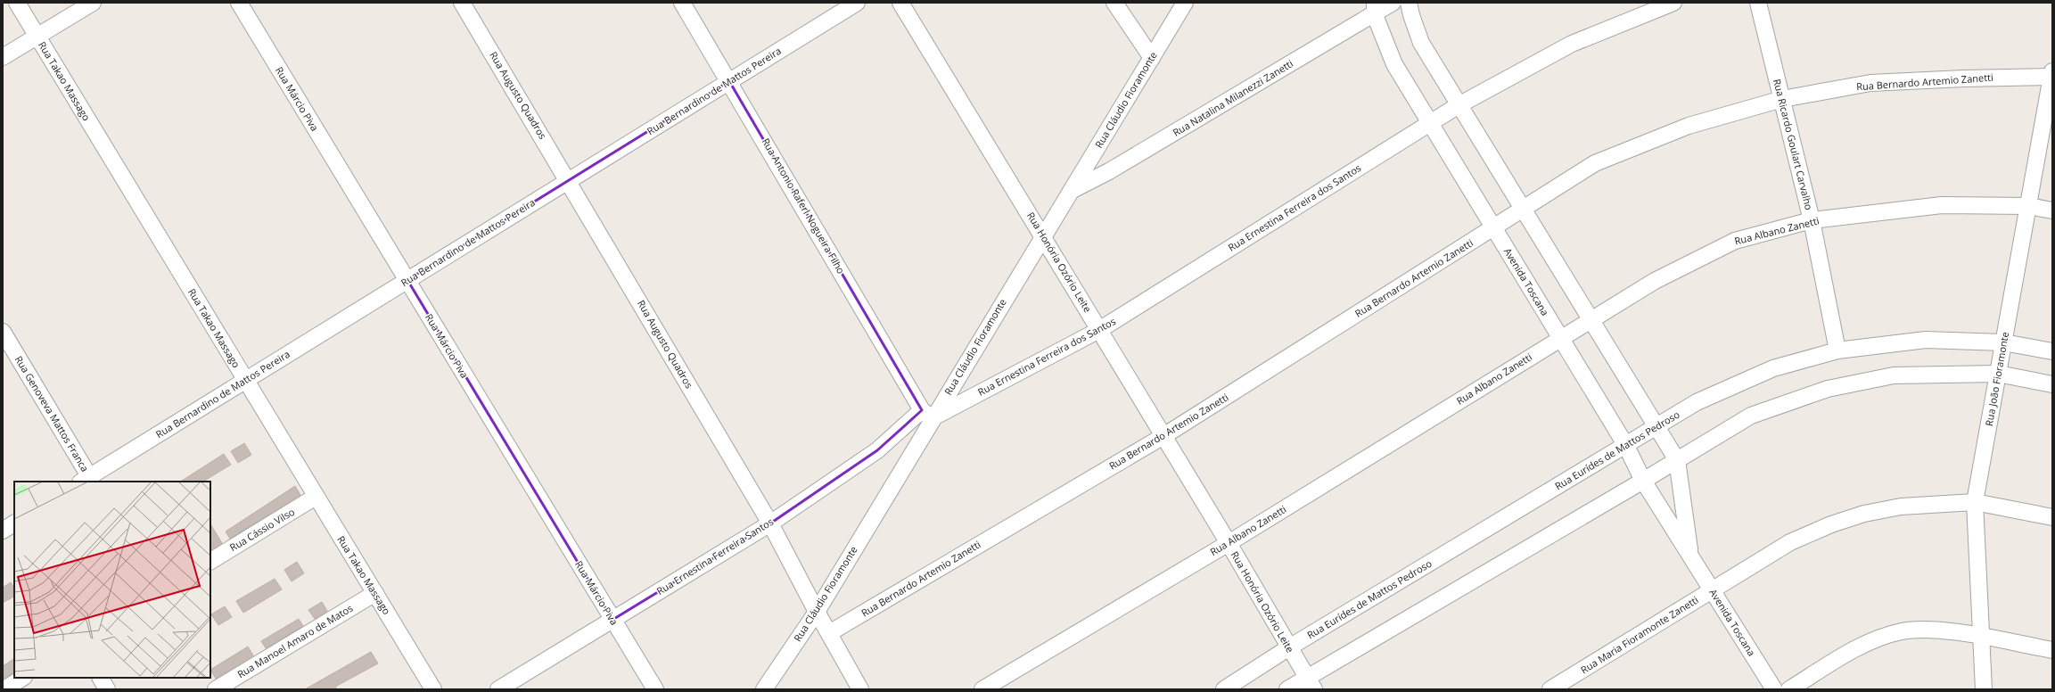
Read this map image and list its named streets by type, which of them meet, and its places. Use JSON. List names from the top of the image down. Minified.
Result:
{"streets":{"street":["Rua Takao Massago","Rua Bernardo Artemio Zanetti","Rua Bernardino de Mattos Pereira","Rua Augusto Quadros","Rua Natalina Milanezzi Zanetti","Rua Márcio Piva","Rua Cláudio Fioramonte","Rua Ricardo Goulart Carvalho","Rua Antonio Raferl Nogueira Filho","Rua Ernestina Ferreira dos Santos","Rua Albano Zanetti","Rua Honória Ozório Leite","Avenida Toscana","Rua João Fioramonte","Rua Genoveva Mattos Franca","Rua Eurídes de Mattos Pedroso","Rua Cássio Vilso","Rua Ernestina Ferreira Santos","Rua Maria Fioramonte Zanetti","Rua Manoel Amaro de Matos"]},"crossings":[["Rua Takao Massago","Rua Bernardino de Mattos Pereira"],["Rua Takao Massago","Rua Cássio Vilso"],["Rua Takao Massago","Rua Manoel Amaro de Matos"],["Rua Bernardo Artemio Zanetti","Rua Augusto Quadros"],["Rua Bernardo Artemio Zanetti","Rua Ricardo Goulart Carvalho"],["Rua Bernardo Artemio Zanetti","Rua Honória Ozório Leite"],["Rua Bernardo Artemio Zanetti","Avenida Toscana"],["Rua Bernardo Artemio Zanetti","Rua João Fioramonte"],["Rua Bernardino de Mattos Pereira","Rua Augusto Quadros"],["Rua Bernardino de Mattos Pereira","Rua Márcio Piva"],["Rua Bernardino de Mattos Pereira","Rua Antonio Raferl Nogueira Filho"],["Rua Bernardino de Mattos Pereira","Rua Genoveva Mattos Franca"],["Rua Augusto Quadros","Rua Cláudio Fioramonte"],["Rua Augusto Quadros","Rua Ernestina Ferreira Santos"],["Rua Natalina Milanezzi Zanetti","Rua Cláudio Fioramonte"],["Rua Natalina Milanezzi Zanetti","Avenida Toscana"],["Rua Márcio Piva","Rua Ernestina Ferreira Santos"],["Rua Cláudio Fioramonte","Rua Antonio Raferl Nogueira Filho"],["Rua Cláudio Fioramonte","Rua Ernestina Ferreira dos Santos"],["Rua Cláudio Fioramonte","Rua Honória Ozório Leite"],["Rua Cláudio Fioramonte","Rua Ernestina Ferreira Santos"],["Rua Ricardo Goulart Carvalho","Rua Albano Zanetti"],["Rua Ricardo Goulart Carvalho","Rua Eurídes de Mattos Pedroso"],["Rua Antonio Raferl Nogueira Filho","Rua Ernestina Ferreira dos Santos"],["Rua Antonio Raferl Nogueira Filho","Rua Ernestina Ferreira Santos"],["Rua Ernestina Ferreira dos Santos","Rua Honória Ozório Leite"],["Rua Ernestina Ferreira dos Santos","Avenida Toscana"],["Rua Ernestina Ferreira dos Santos","Rua Ernestina Ferreira Santos"],["Rua Albano Zanetti","Rua Honória Ozório Leite"],["Rua Albano Zanetti","Avenida Toscana"],["Rua Albano Zanetti","Rua João Fioramonte"],["Rua Honória Ozório Leite","Rua Eurídes de Mattos Pedroso"],["Avenida Toscana","Rua Eurídes de Mattos Pedroso"],["Avenida Toscana","Rua Maria Fioramonte Zanetti"],["Rua João Fioramonte","Rua Eurídes de Mattos Pedroso"],["Rua João Fioramonte","Rua Maria Fioramonte Zanetti"]]}
